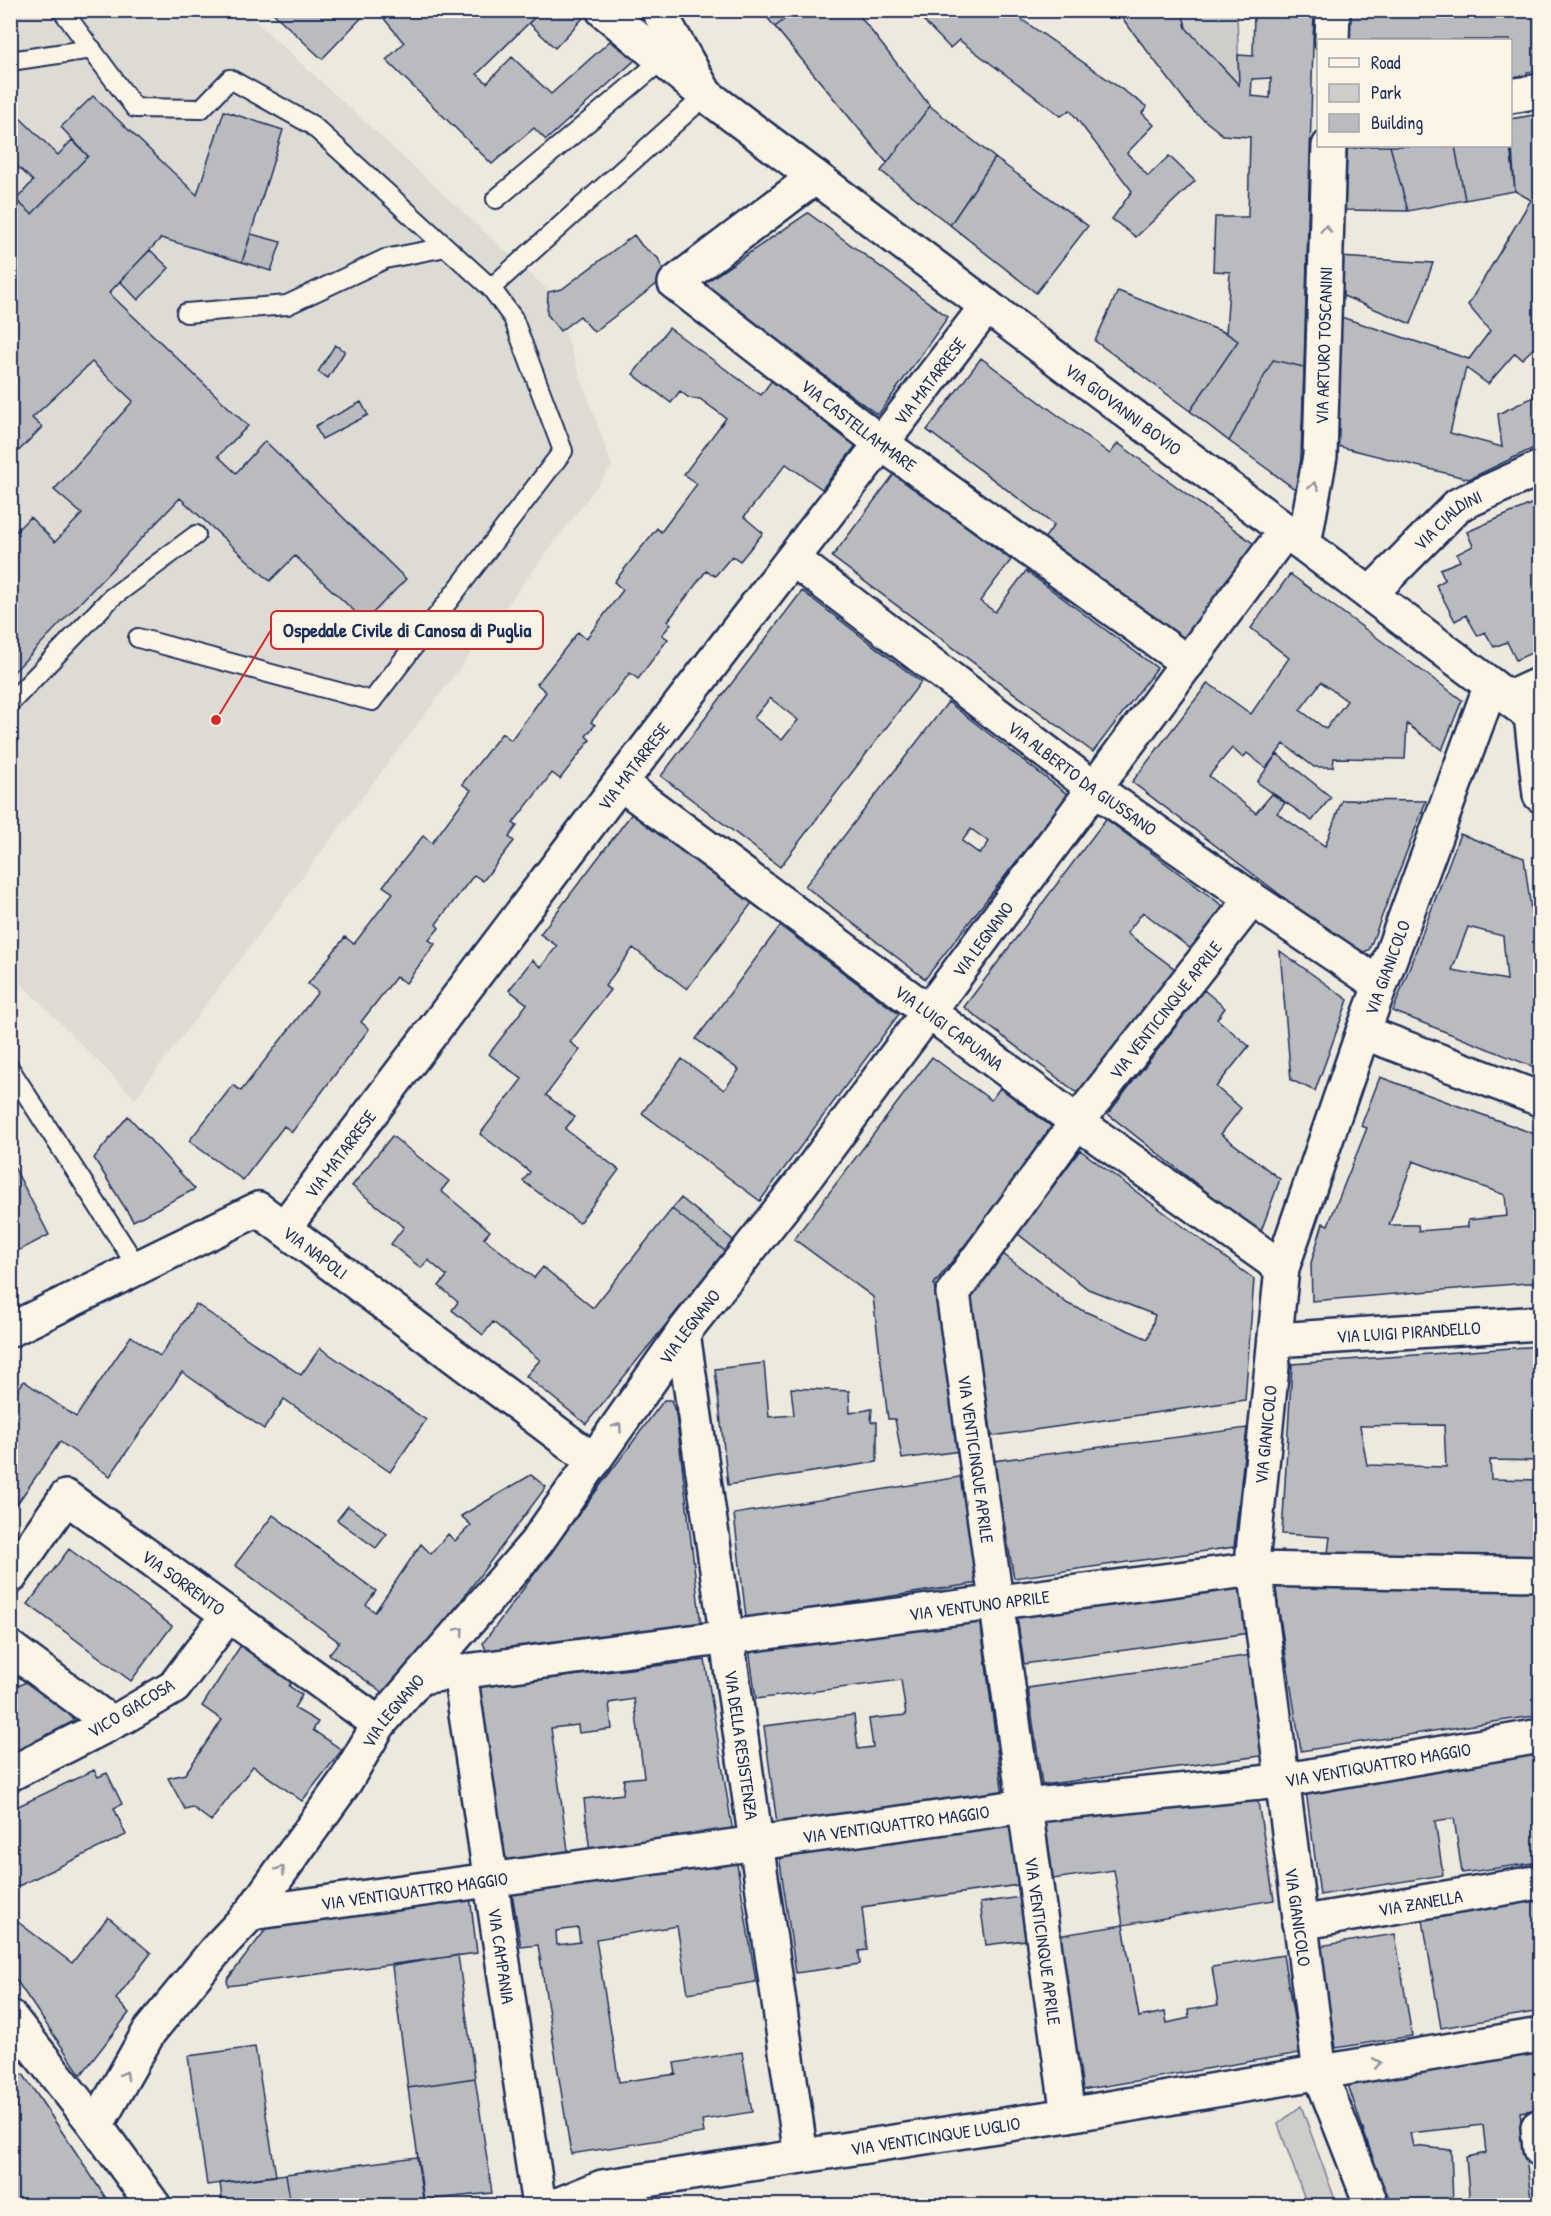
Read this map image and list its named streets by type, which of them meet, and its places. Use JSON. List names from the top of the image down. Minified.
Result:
{"streets":{"street":["VIA ARTURO TOSCANINI","VIA MATARRESE","VIA GIOVANNI BOVIO","VIA CASTELLAMMARE","VIA CIALDINI","VIA ALBERTO DA GIUSSANO","VIA LEGNANO","VIA GIANICOLO","VIA VENTICINQUE APRILE","VIA LUIGI CAPUANA","VIA NAPOLI","VIA LUIGI PIRANDELLO","VIA SORRENTO","VIA VENTUNO APRILE","VICO GIACOSA","VIA DELLA RESISTENZA","VIA VENTIQUATTRO MAGGIO","VIA ZANELLA","VIA CAMPANIA","VIA VENTICINQUE LUGLIO"]},"crossings":[["VIA ARTURO TOSCANINI","VIA GIOVANNI BOVIO"],["VIA ARTURO TOSCANINI","VIA LEGNANO"],["VIA MATARRESE","VIA GIOVANNI BOVIO"],["VIA MATARRESE","VIA CASTELLAMMARE"],["VIA MATARRESE","VIA ALBERTO DA GIUSSANO"],["VIA MATARRESE","VIA LUIGI CAPUANA"],["VIA MATARRESE","VIA NAPOLI"],["VIA GIOVANNI BOVIO","VIA CASTELLAMMARE"],["VIA GIOVANNI BOVIO","VIA CIALDINI"],["VIA GIOVANNI BOVIO","VIA LEGNANO"],["VIA GIOVANNI BOVIO","VIA GIANICOLO"],["VIA CASTELLAMMARE","VIA LEGNANO"],["VIA ALBERTO DA GIUSSANO","VIA LEGNANO"],["VIA ALBERTO DA GIUSSANO","VIA GIANICOLO"],["VIA ALBERTO DA GIUSSANO","VIA VENTICINQUE APRILE"],["VIA LEGNANO","VIA LUIGI CAPUANA"],["VIA LEGNANO","VIA NAPOLI"],["VIA LEGNANO","VIA SORRENTO"],["VIA LEGNANO","VIA VENTUNO APRILE"],["VIA LEGNANO","VIA DELLA RESISTENZA"],["VIA LEGNANO","VIA VENTIQUATTRO MAGGIO"],["VIA GIANICOLO","VIA LUIGI CAPUANA"],["VIA GIANICOLO","VIA LUIGI PIRANDELLO"],["VIA GIANICOLO","VIA VENTUNO APRILE"],["VIA GIANICOLO","VIA VENTIQUATTRO MAGGIO"],["VIA GIANICOLO","VIA ZANELLA"],["VIA GIANICOLO","VIA VENTICINQUE LUGLIO"],["VIA VENTICINQUE APRILE","VIA LUIGI CAPUANA"],["VIA VENTICINQUE APRILE","VIA VENTUNO APRILE"],["VIA VENTICINQUE APRILE","VIA VENTIQUATTRO MAGGIO"],["VIA VENTICINQUE APRILE","VIA VENTICINQUE LUGLIO"],["VIA SORRENTO","VICO GIACOSA"],["VIA VENTUNO APRILE","VIA DELLA RESISTENZA"],["VIA VENTUNO APRILE","VIA CAMPANIA"],["VIA DELLA RESISTENZA","VIA VENTIQUATTRO MAGGIO"],["VIA DELLA RESISTENZA","VIA VENTICINQUE LUGLIO"],["VIA VENTIQUATTRO MAGGIO","VIA CAMPANIA"]],"one_way":["VIA ARTURO TOSCANINI","VIA LEGNANO"],"places":["Ospedale Civile di Canosa di Puglia"],"legend":["Road","Park","Building"]}
